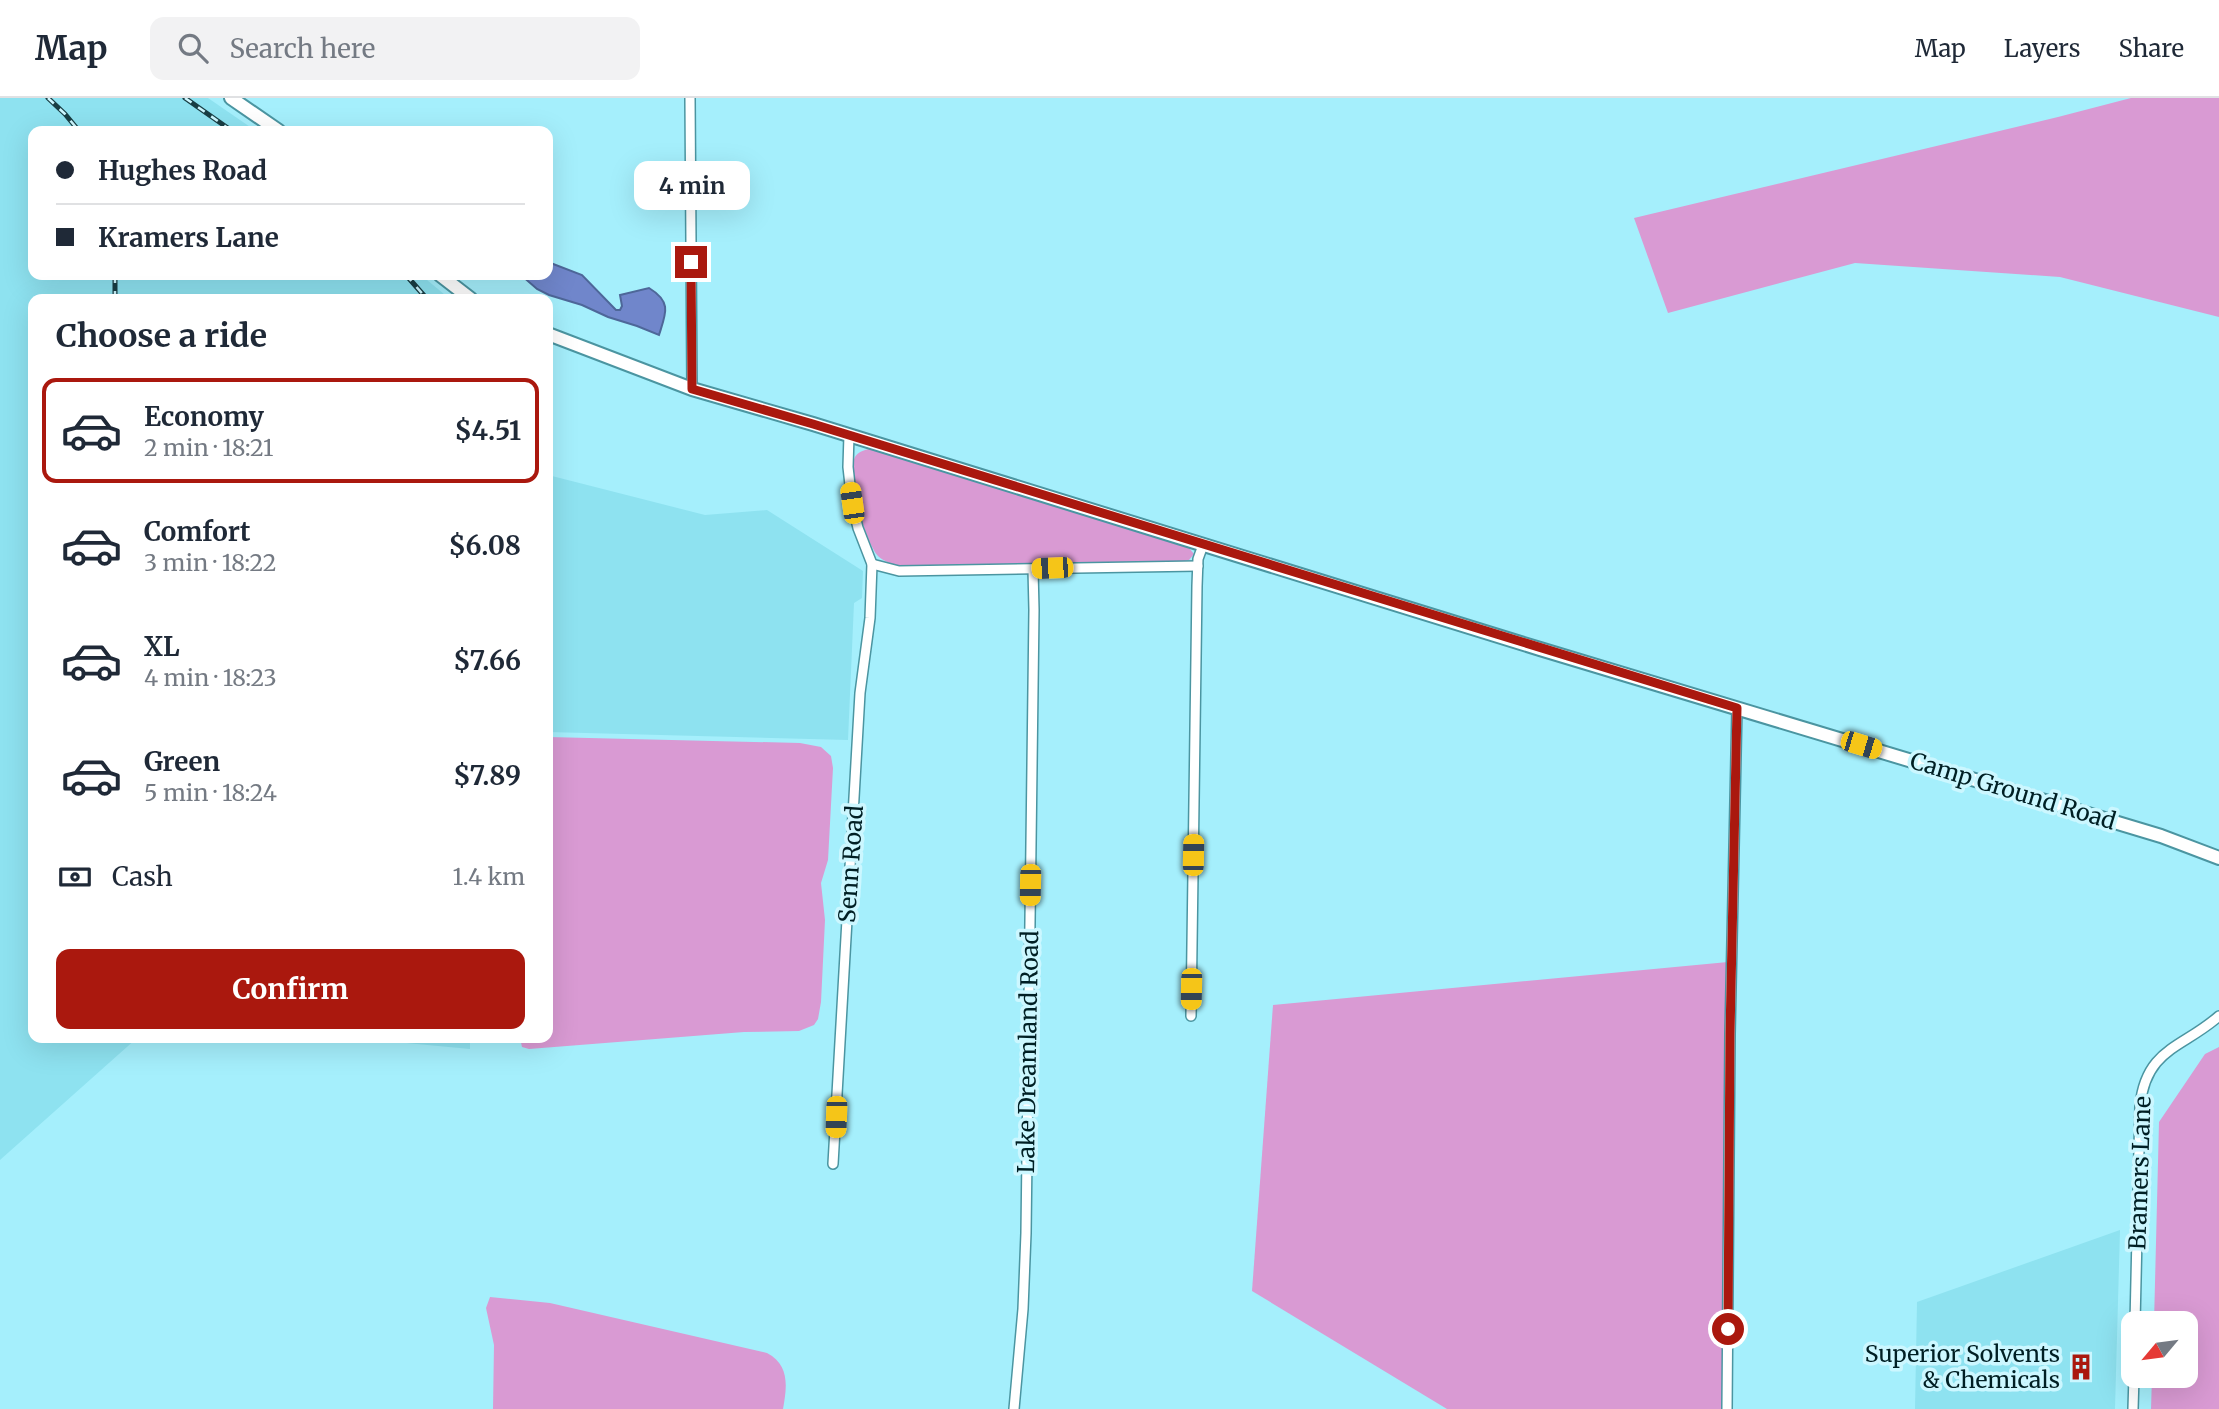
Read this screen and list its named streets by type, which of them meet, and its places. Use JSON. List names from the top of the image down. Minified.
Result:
{"streets":{"street":["Camp Ground Road","Senn Road","Lake Dreamland Road","Bramers Lane"]},"places":{"building":["Superior Solvents & Chemicals"]},"north":"bottom left","page":{"header":"Map","search":"Search here","nav":["Map","Layers","Share"],"banner":["Hughes Road","Kramers Lane"],"bubble":"4 min","heading":"Choose a ride","list":[{"name":"Economy","note":"2 min · 18:21","value":"$4.51"},{"name":"Comfort","note":"3 min · 18:22","value":"$6.08"},{"name":"XL","note":"4 min · 18:23","value":"$7.66"},{"name":"Green","note":"5 min · 18:24","value":"$7.89"}],"pay":["Cash","1.4 km"],"buttons":"Confirm"}}
